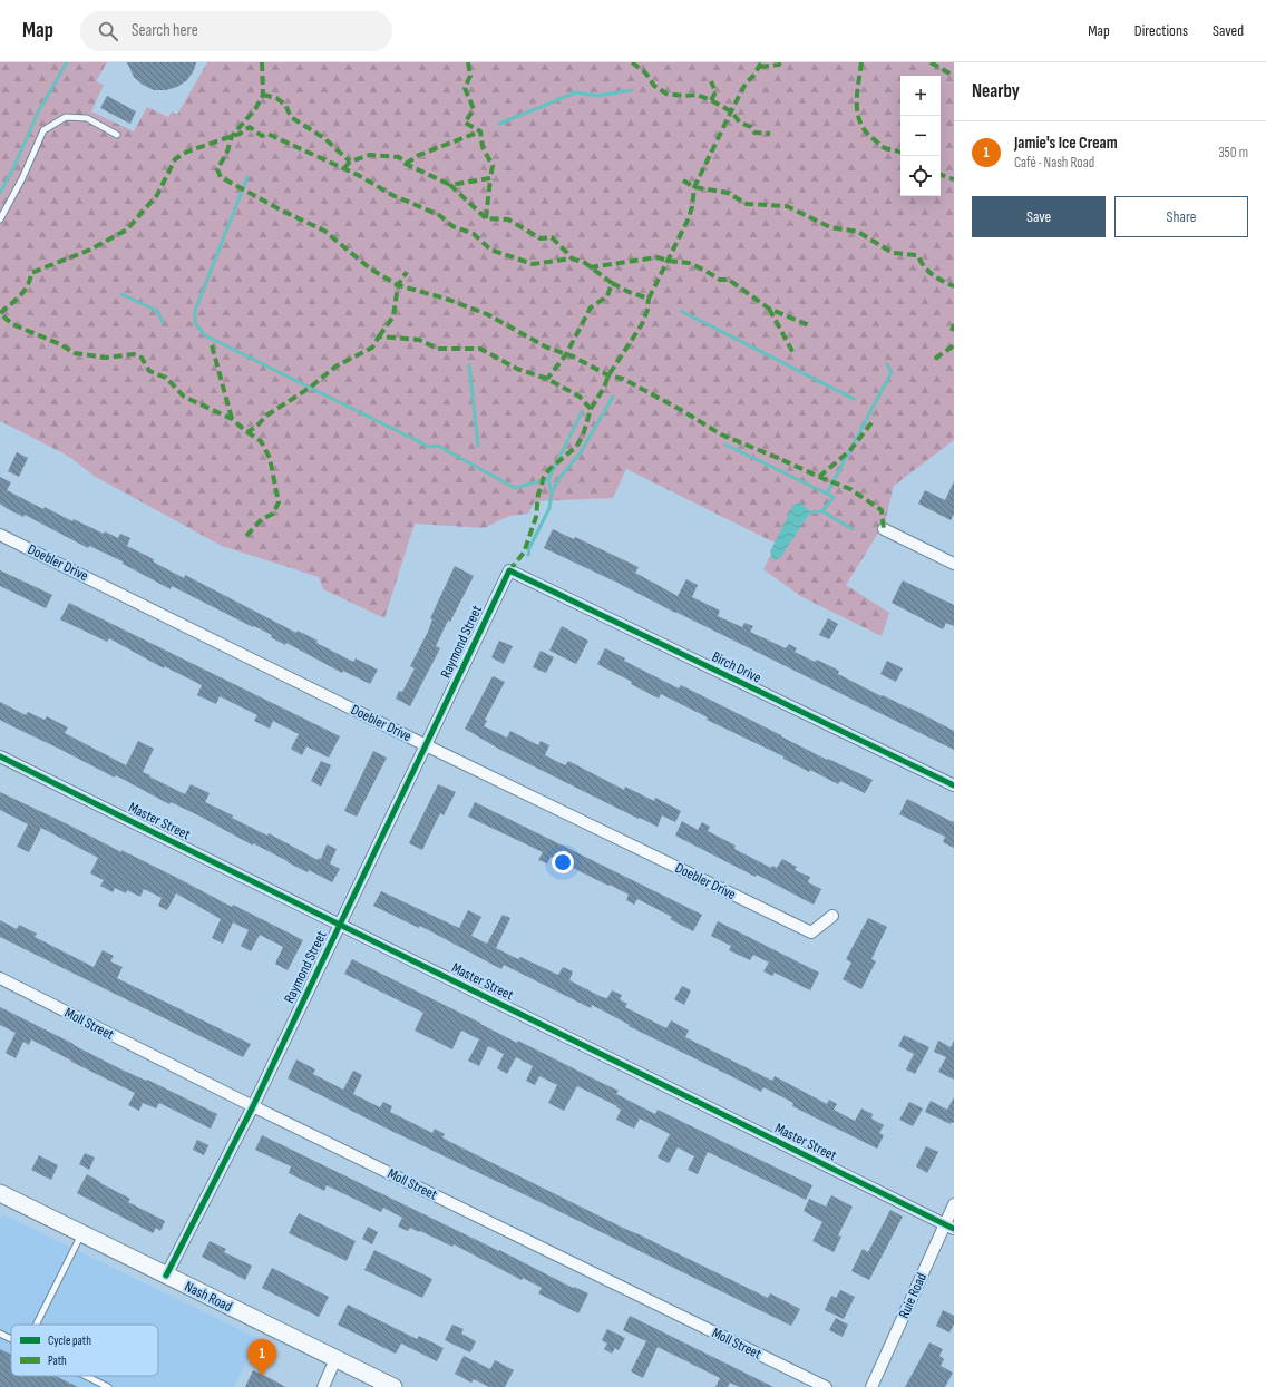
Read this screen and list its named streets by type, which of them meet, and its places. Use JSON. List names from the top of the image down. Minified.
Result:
{"streets":{"main road":["Nash Road"],"street":["Doebler Drive","Raymond Street","Birch Drive","Master Street","Moll Street","Ruie Road"]},"crossings":[["Doebler Drive","Raymond Street"],["Raymond Street","Birch Drive"],["Raymond Street","Master Street"],["Raymond Street","Moll Street"],["Raymond Street","Nash Road"],["Master Street","Ruie Road"]],"legend":["Cycle path","Path"],"page":{"header":"Map","search":"Search here","nav":["Map","Directions","Saved"],"heading":"Nearby","map_buttons":["+","−"],"list":[{"mark":"1","name":"Jamie's Ice Cream","note":"Café · Nash Road","value":"350 m"}],"buttons":["Save","Share"],"pins":"1"}}
